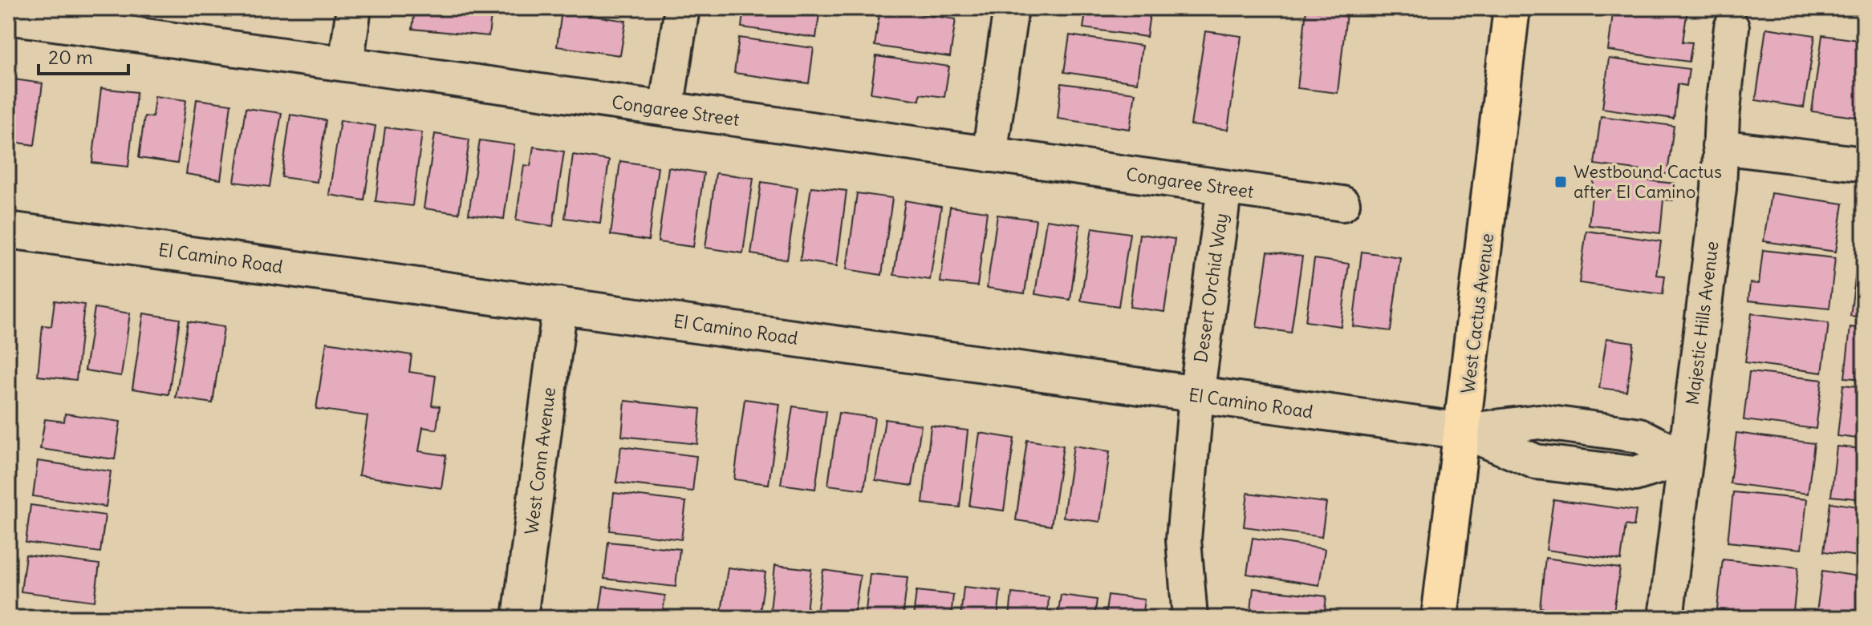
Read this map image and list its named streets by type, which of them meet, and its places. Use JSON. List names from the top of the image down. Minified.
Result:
{"streets":{"main road":["West Cactus Avenue"],"street":["Congaree Street","El Camino Road","Desert Orchid Way","Majestic Hills Avenue","West Conn Avenue"]},"crossings":[["Congaree Street","Desert Orchid Way"],["El Camino Road","Desert Orchid Way"],["El Camino Road","West Cactus Avenue"],["El Camino Road","Majestic Hills Avenue"],["El Camino Road","West Conn Avenue"]],"places":{"transit":["Westbound Cactus after El Camino"]},"scale_bar":"20 m"}
